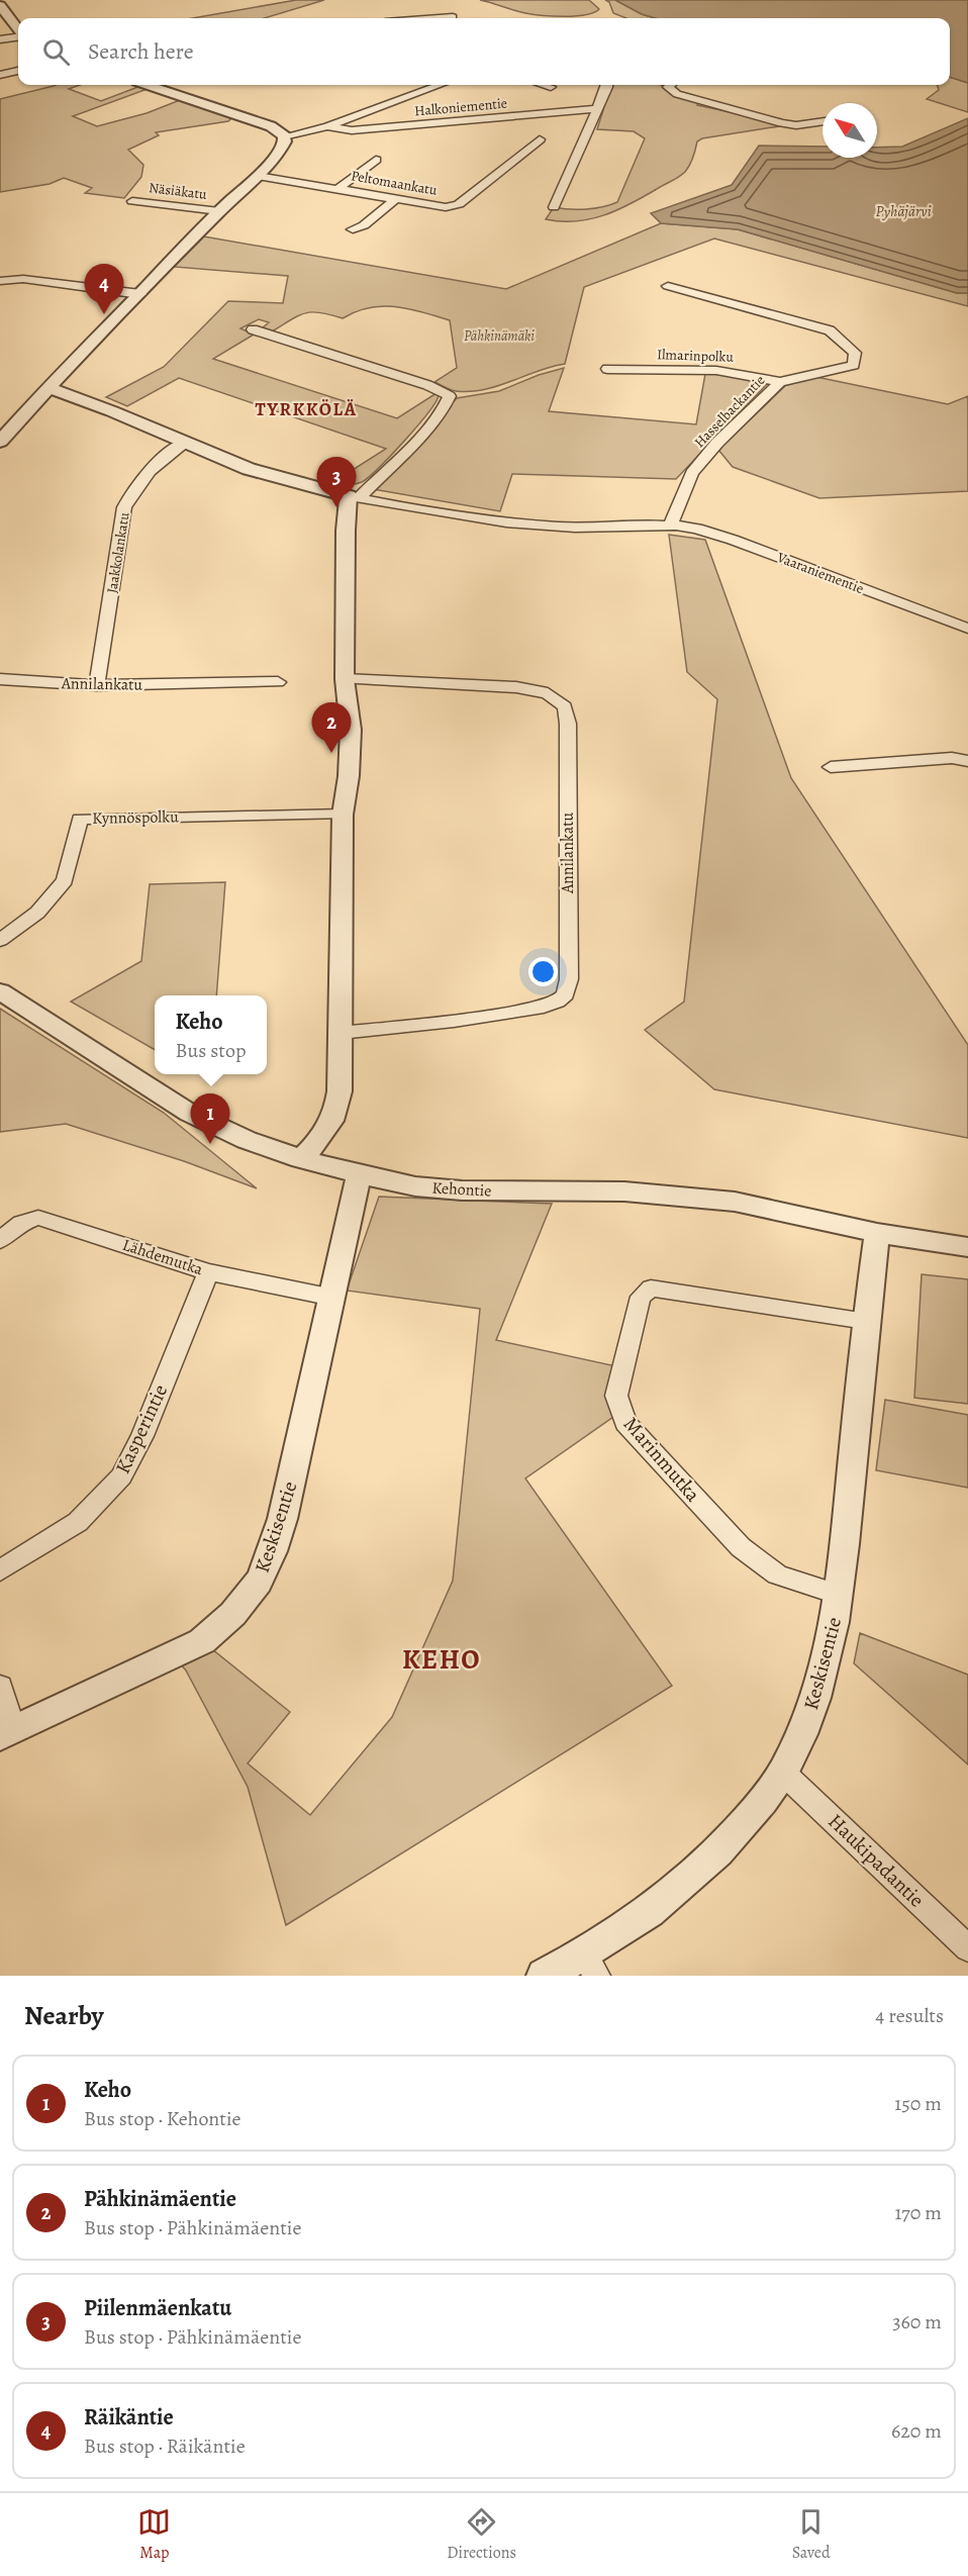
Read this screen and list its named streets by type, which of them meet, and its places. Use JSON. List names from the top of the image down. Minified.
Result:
{"streets":{"street":["Halkoniementie","Peltomaankatu","Näsiäkatu","Ilmarinpolku","Hasselbackantie","Jaakkolankatu","Vaaraniementie","Annilankatu","Kynnöspolku","Kehontie","Lähdemutka","Kasperintie","Marinmutka","Keskisentie","Haukipadantie"]},"crossings":[["Ilmarinpolku","Hasselbackantie"],["Hasselbackantie","Vaaraniementie"],["Jaakkolankatu","Annilankatu"],["Kehontie","Keskisentie"],["Lähdemutka","Kasperintie"],["Lähdemutka","Keskisentie"],["Marinmutka","Keskisentie"],["Keskisentie","Haukipadantie"]],"districts":["TYRKKÖLÄ","KEHO"],"water":["Pyhäjärvi"],"parks":["Pähkinämäki"],"north":"top left","page":{"search":"Search here","pins":["4","3","2","1"],"popup":["Keho","Bus stop"],"heading":["Nearby","4 results"],"list":[{"mark":"1","name":"Keho","note":"Bus stop · Kehontie","value":"150 m"},{"mark":"2","name":"Pähkinämäentie","note":"Bus stop · Pähkinämäentie","value":"170 m"},{"mark":"3","name":"Piilenmäenkatu","note":"Bus stop · Pähkinämäentie","value":"360 m"},{"mark":"4","name":"Räikäntie","note":"Bus stop · Räikäntie","value":"620 m"}],"nav":["Map","Directions","Saved"]}}
